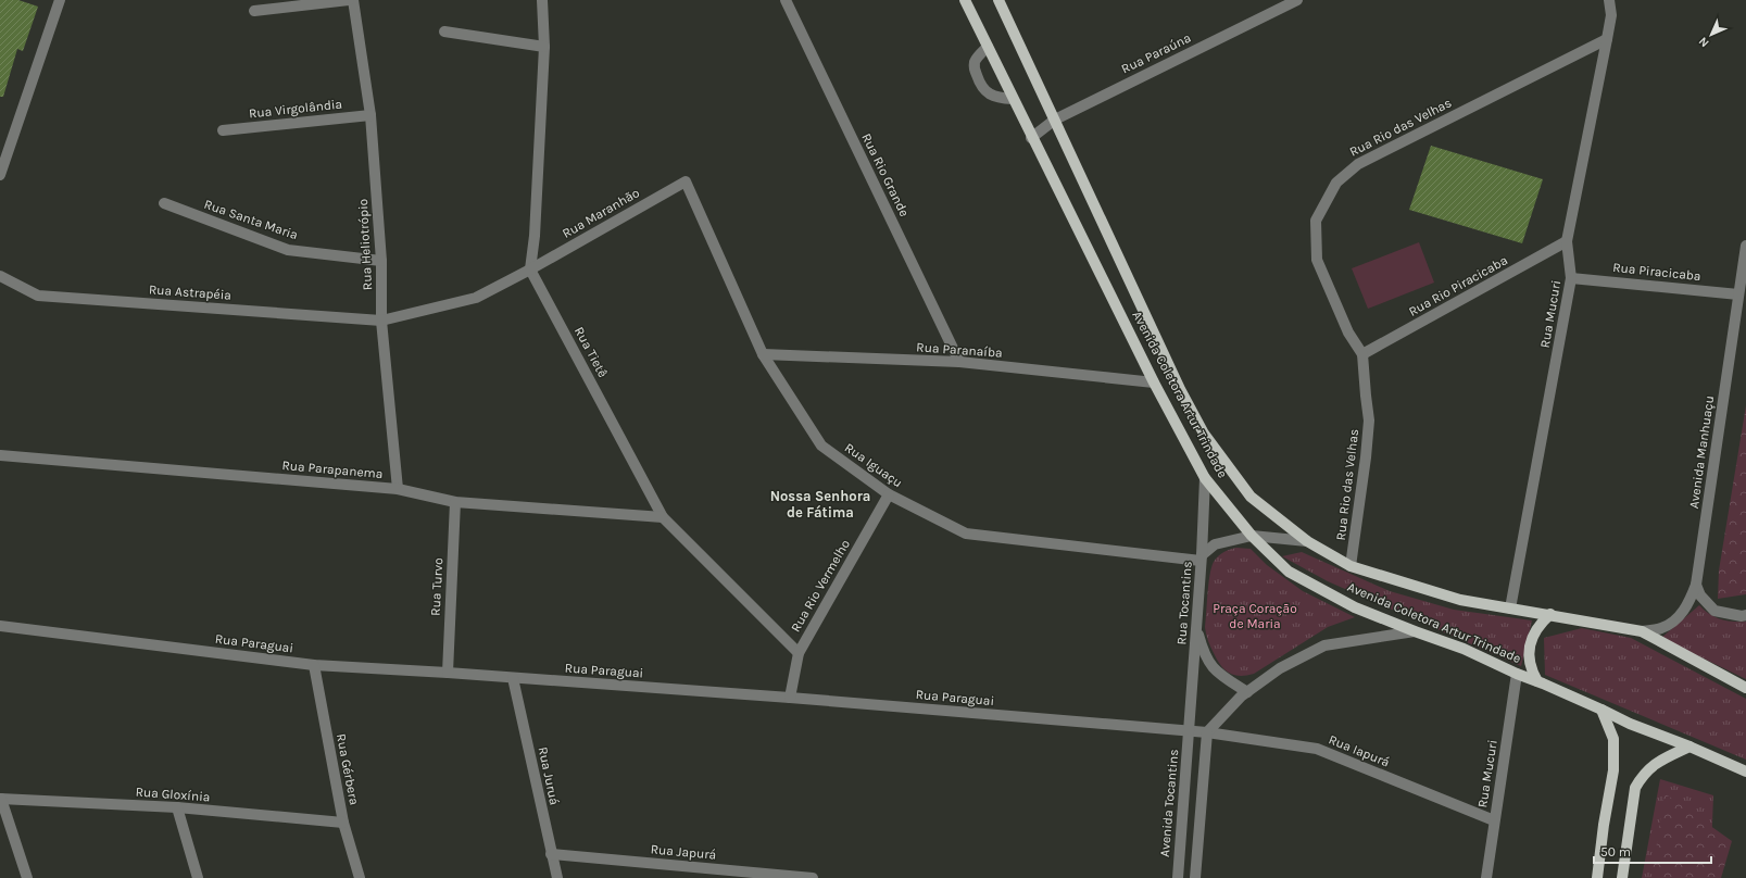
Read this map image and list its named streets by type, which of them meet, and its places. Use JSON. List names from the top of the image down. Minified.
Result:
{"streets":{"main road":["Avenida Coletora Artur Trindade"],"street":["Rua Paraúna","Rua Virgolândia","Rua Rio das Velhas","Rua Rio Grande","Rua Maranhão","Rua Santa Maria","Rua Heliotrópio","Rua Piracicaba","Rua Rio Piracicaba","Rua Astrapéia","Rua Mucuri","Rua Paranaíba","Rua Tietê","Avenida Manhuaçu","Rua Iguaçu","Rua Parapanema","Rua Rio Vermelho","Rua Turvo","Rua Tocantins","Rua Paraguai","Rua Iapurá","Rua Gérbera","Rua Juruá","Rua Gloxínia","Avenida Tocantins","Rua Japurá"]},"crossings":[["Rua Paraúna","Avenida Coletora Artur Trindade"],["Rua Virgolândia","Rua Heliotrópio"],["Rua Rio das Velhas","Rua Rio Piracicaba"],["Rua Rio das Velhas","Rua Mucuri"],["Rua Rio das Velhas","Avenida Coletora Artur Trindade"],["Rua Rio Grande","Rua Paranaíba"],["Rua Maranhão","Rua Heliotrópio"],["Rua Maranhão","Rua Astrapéia"],["Rua Maranhão","Rua Tietê"],["Rua Maranhão","Rua Iguaçu"],["Rua Santa Maria","Rua Heliotrópio"],["Rua Heliotrópio","Rua Astrapéia"],["Rua Heliotrópio","Rua Parapanema"],["Rua Piracicaba","Rua Mucuri"],["Rua Piracicaba","Avenida Manhuaçu"],["Rua Rio Piracicaba","Rua Mucuri"],["Rua Mucuri","Avenida Coletora Artur Trindade"],["Rua Mucuri","Rua Iapurá"],["Rua Paranaíba","Avenida Coletora Artur Trindade"],["Rua Paranaíba","Rua Iguaçu"],["Rua Tietê","Rua Parapanema"],["Rua Tietê","Rua Rio Vermelho"],["Avenida Coletora Artur Trindade","Avenida Manhuaçu"],["Avenida Coletora Artur Trindade","Rua Tocantins"],["Rua Iguaçu","Rua Rio Vermelho"],["Rua Iguaçu","Rua Tocantins"],["Rua Parapanema","Rua Turvo"],["Rua Rio Vermelho","Rua Paraguai"],["Rua Turvo","Rua Paraguai"],["Rua Tocantins","Rua Paraguai"],["Rua Tocantins","Avenida Tocantins"],["Rua Paraguai","Rua Iapurá"],["Rua Paraguai","Rua Gérbera"],["Rua Paraguai","Rua Juruá"],["Rua Paraguai","Avenida Tocantins"],["Rua Gérbera","Rua Gloxínia"],["Rua Juruá","Rua Japurá"]],"districts":["Nossa Senhora de Fátima"],"parks":["Praça Coração de Maria"],"scale_bar":"50 m","north":"bottom left"}
